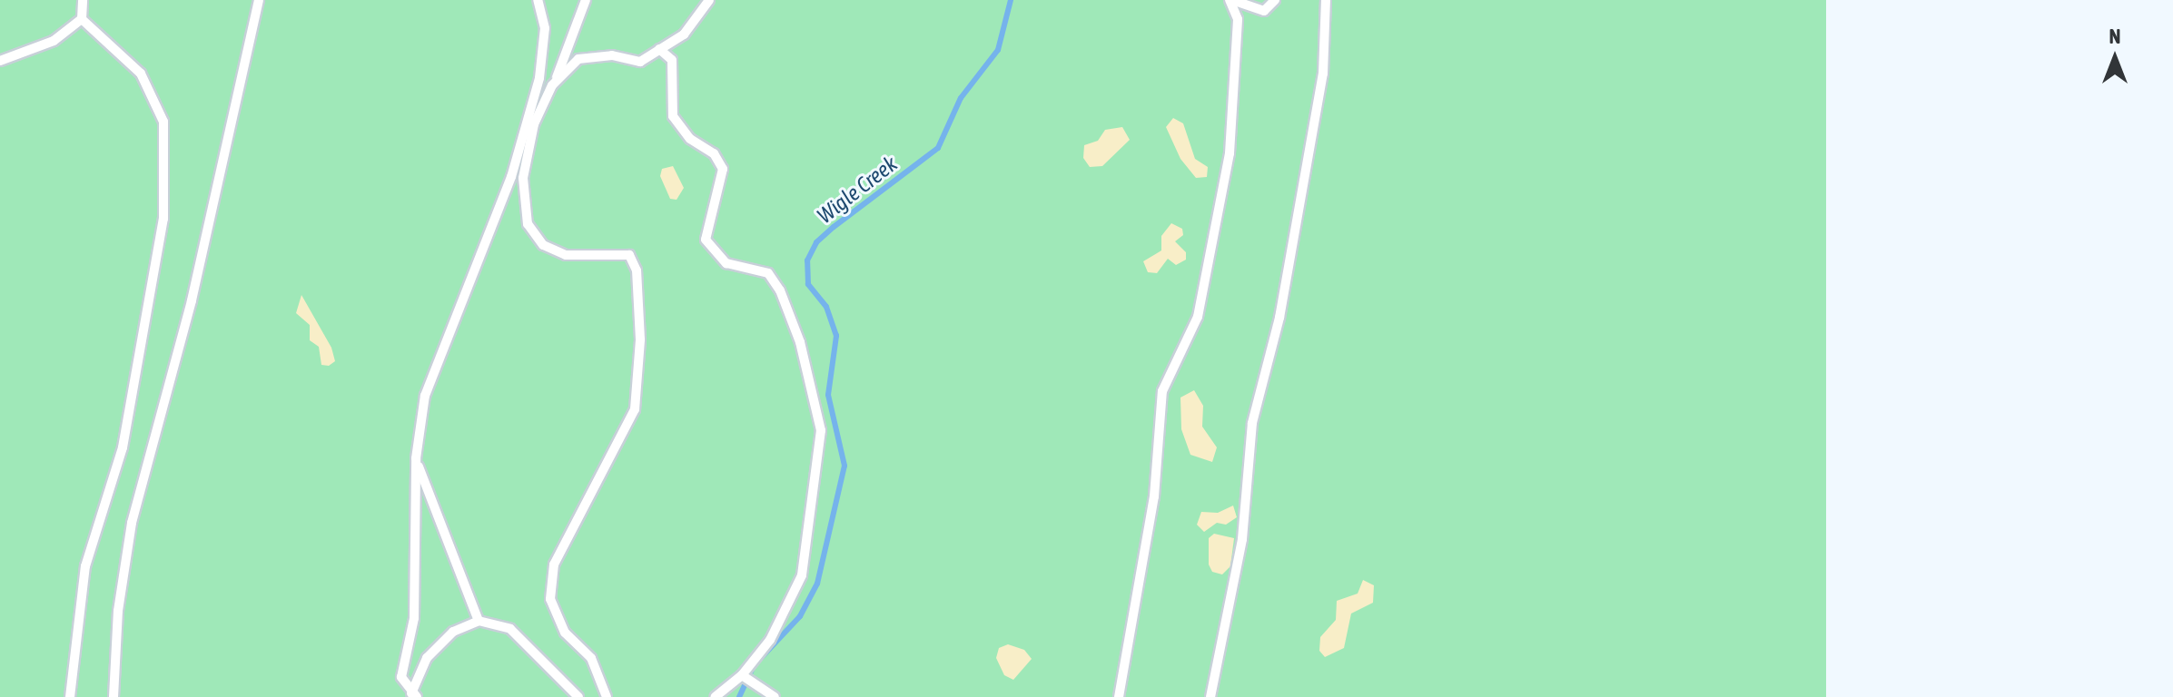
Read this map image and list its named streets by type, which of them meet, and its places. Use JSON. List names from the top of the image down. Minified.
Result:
{"water":["Wigle Creek"],"north":"top"}
